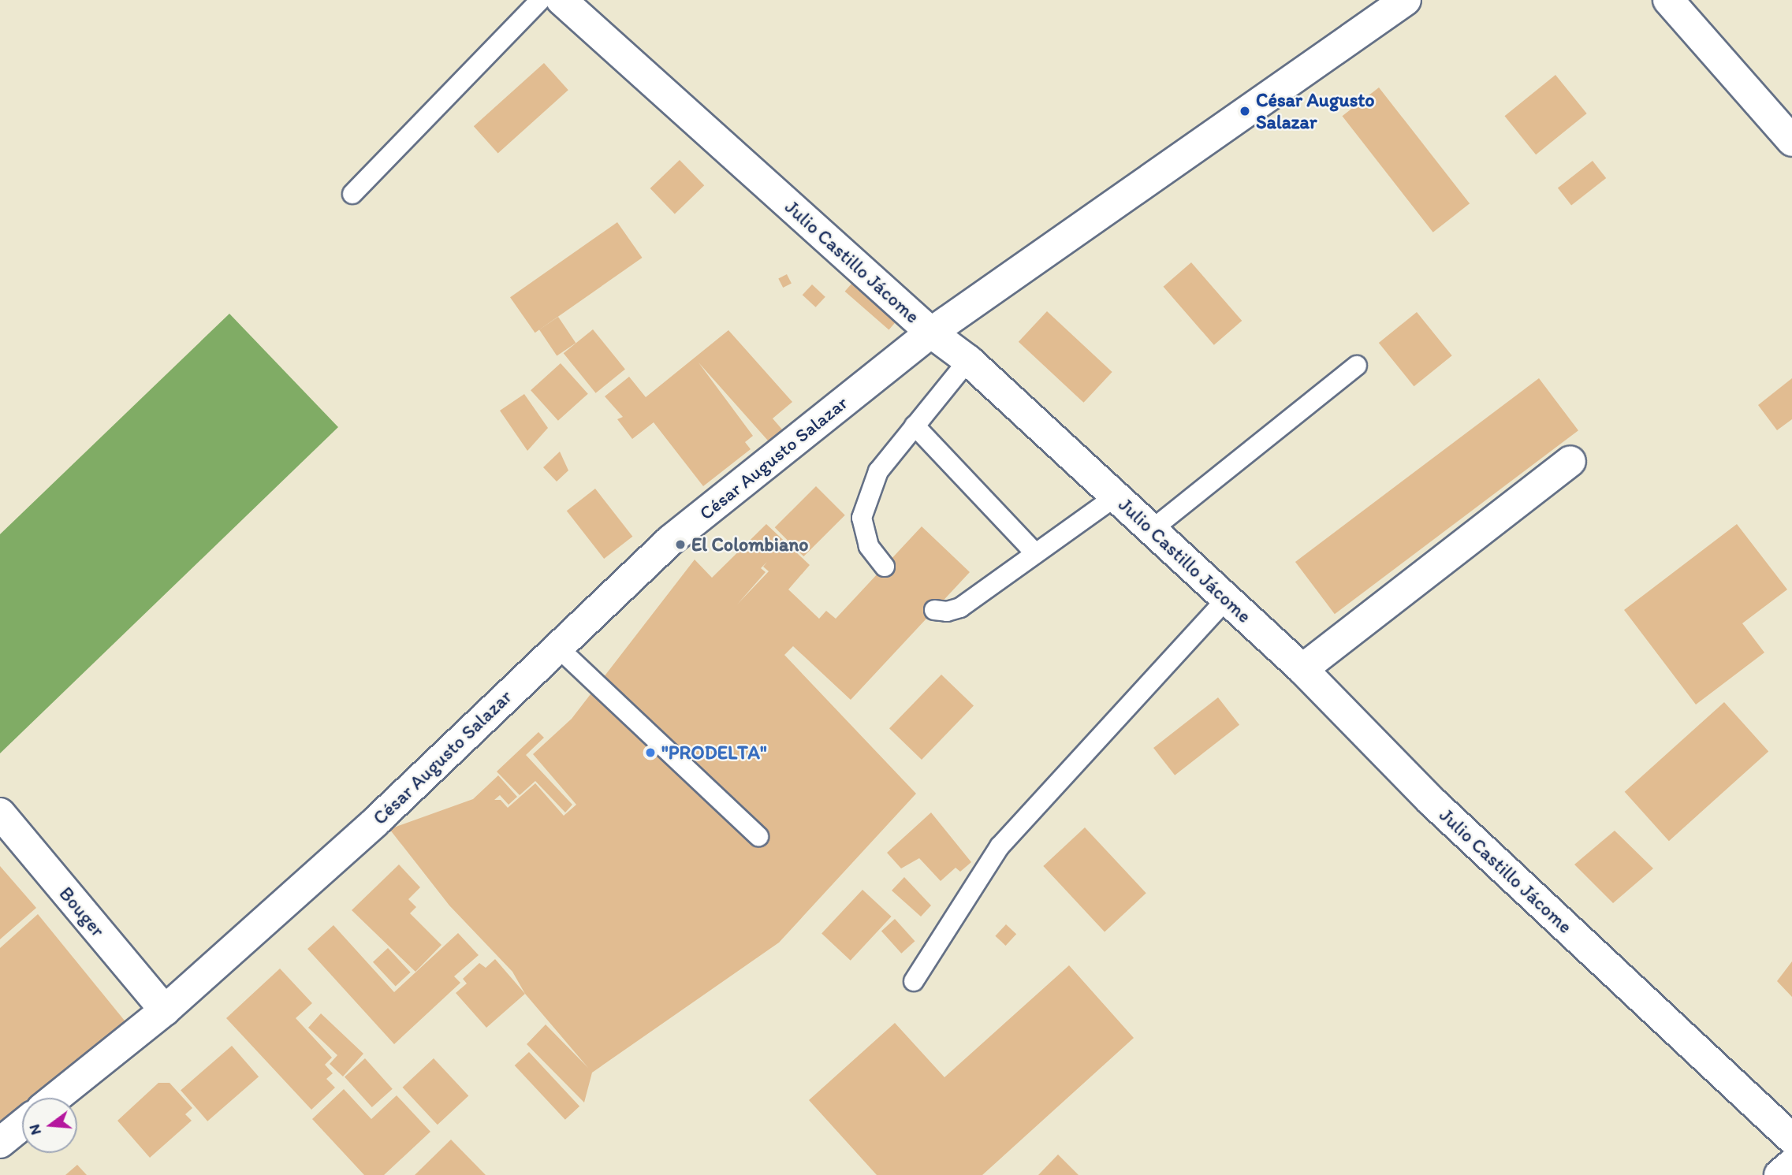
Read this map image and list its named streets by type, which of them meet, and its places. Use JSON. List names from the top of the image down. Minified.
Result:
{"streets":{"street":["Julio Castillo Jácome","César Augusto Salazar","Bouger"]},"crossings":[["Julio Castillo Jácome","César Augusto Salazar"],["César Augusto Salazar","Bouger"]],"places":["César Augusto Salazar","El Colombiano","\"PRODELTA\""],"north":"left"}
